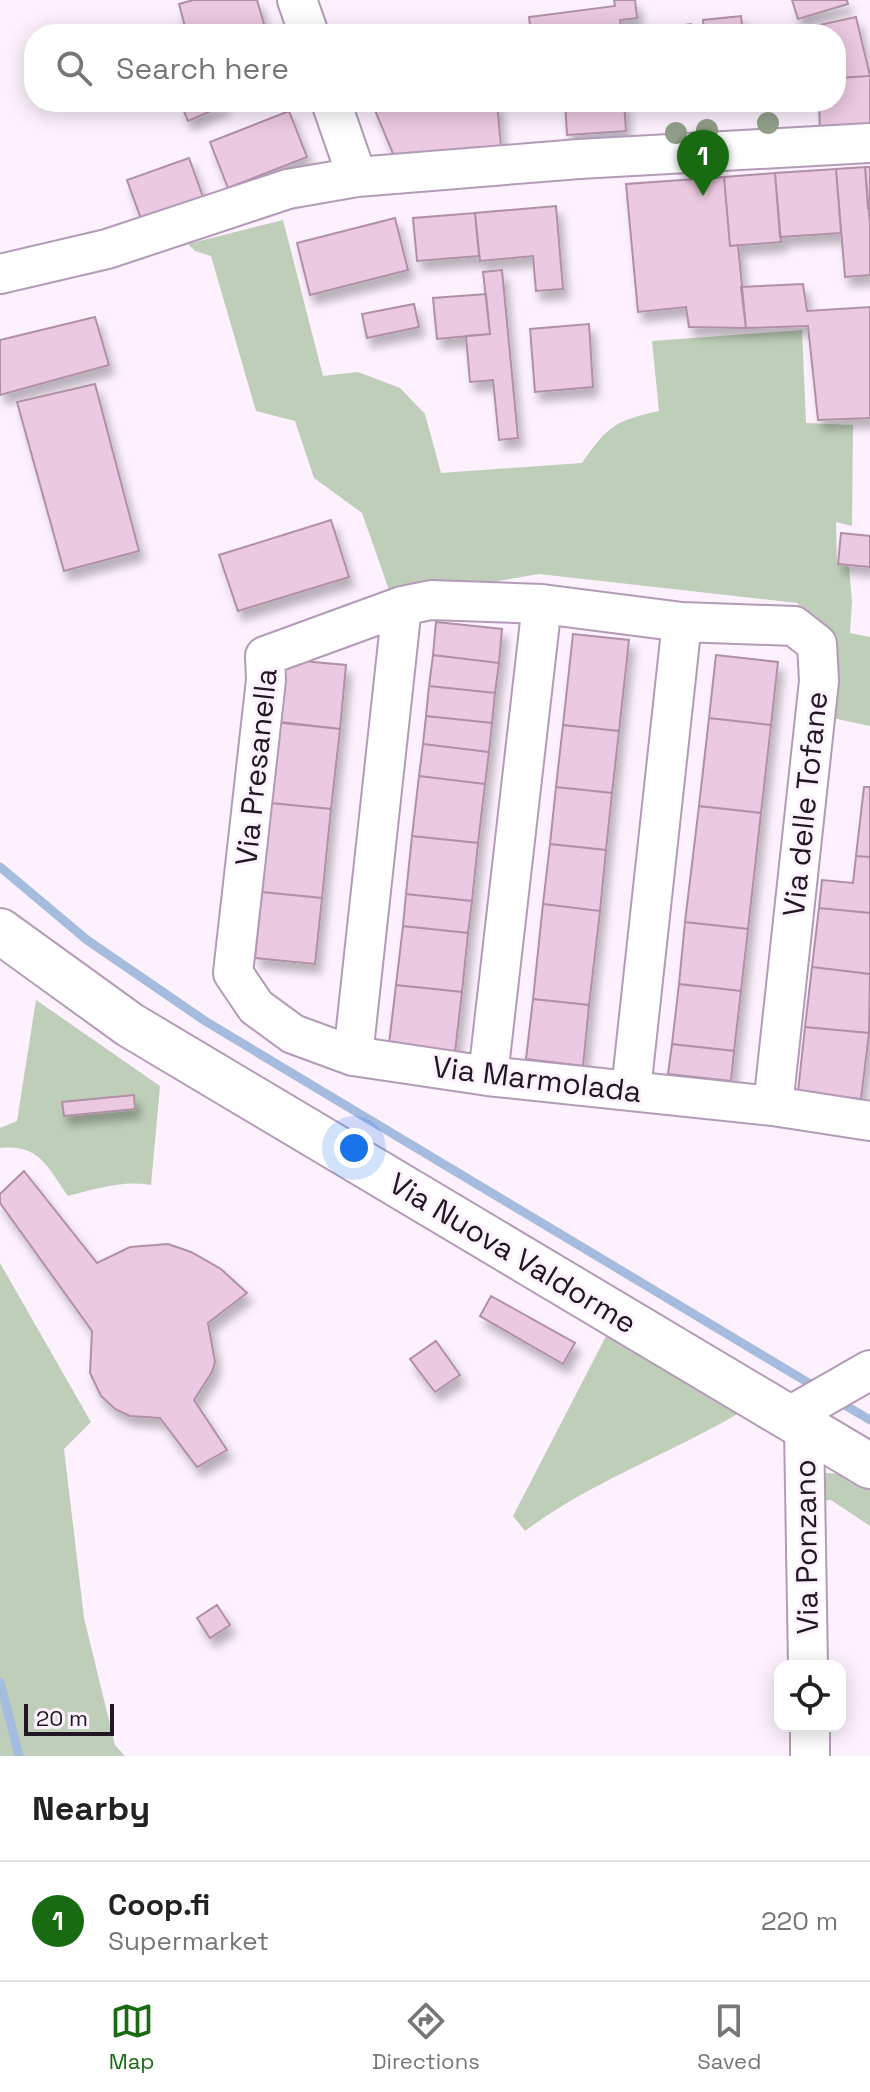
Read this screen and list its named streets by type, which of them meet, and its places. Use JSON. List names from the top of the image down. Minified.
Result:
{"streets":{"main road":["Via Nuova Valdorme"],"street":["Via Presanella","Via delle Tofane","Via Marmolada","Via Ponzano"]},"crossings":[["Via Presanella","Via delle Tofane"],["Via Presanella","Via Marmolada"],["Via delle Tofane","Via Marmolada"],["Via Nuova Valdorme","Via Ponzano"]],"scale_bar":"20 m","page":{"search":"Search here","pins":"1","scale":"20 m","heading":"Nearby","list":[{"mark":"1","name":"Coop.fi","note":"Supermarket","value":"220 m"}],"nav":["Map","Directions","Saved"]}}
